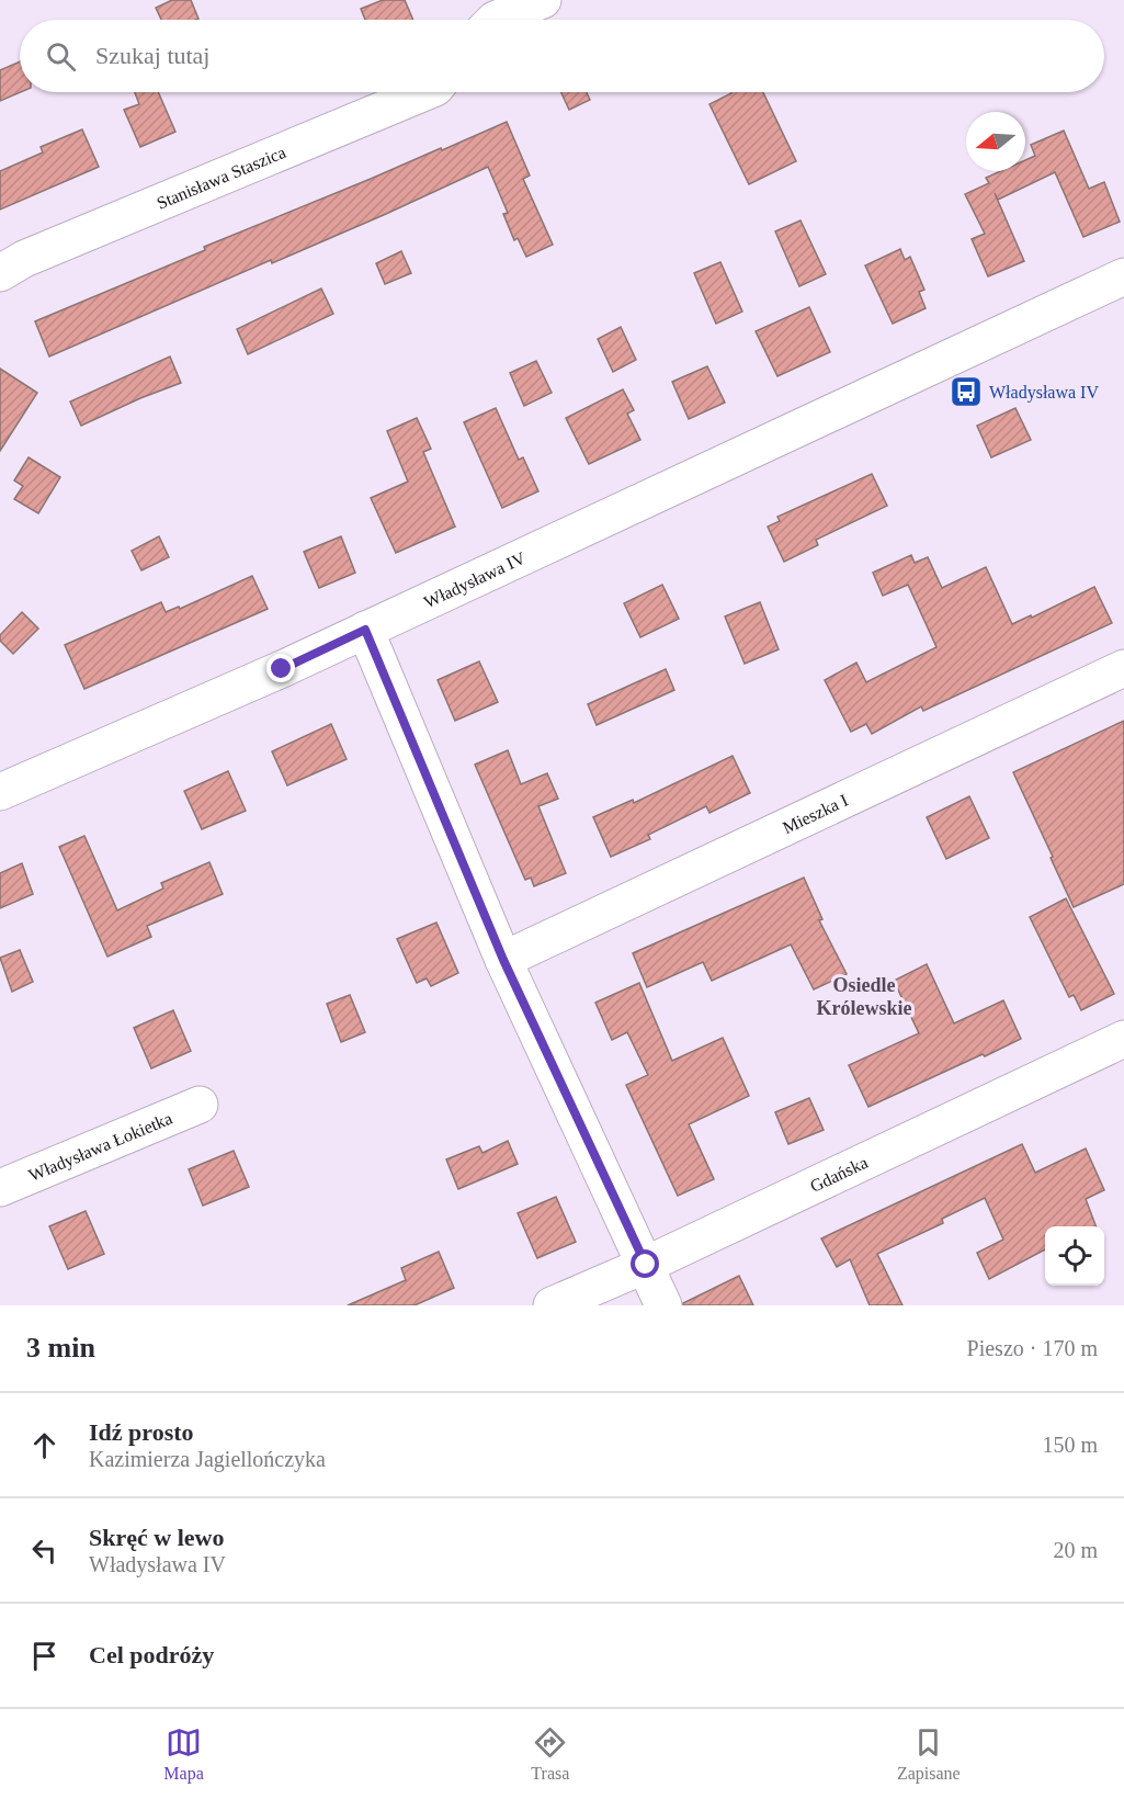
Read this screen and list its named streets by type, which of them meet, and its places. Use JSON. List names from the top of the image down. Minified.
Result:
{"streets":{"street":["Stanisława Staszica","Władysława IV","Mieszka I","Władysława Łokietka","Gdańska"]},"districts":["Osiedle Królewskie"],"places":{"bus stop":["Władysława IV"]},"north":"left","page":{"search":"Szukaj tutaj","heading":["3 min","Pieszo · 170 m"],"list":[["Idź prosto","Kazimierza Jagiellończyka","150 m"],["Skręć w lewo","Władysława IV","20 m"],"Cel podróży"],"nav":["Mapa","Trasa","Zapisane"]}}
